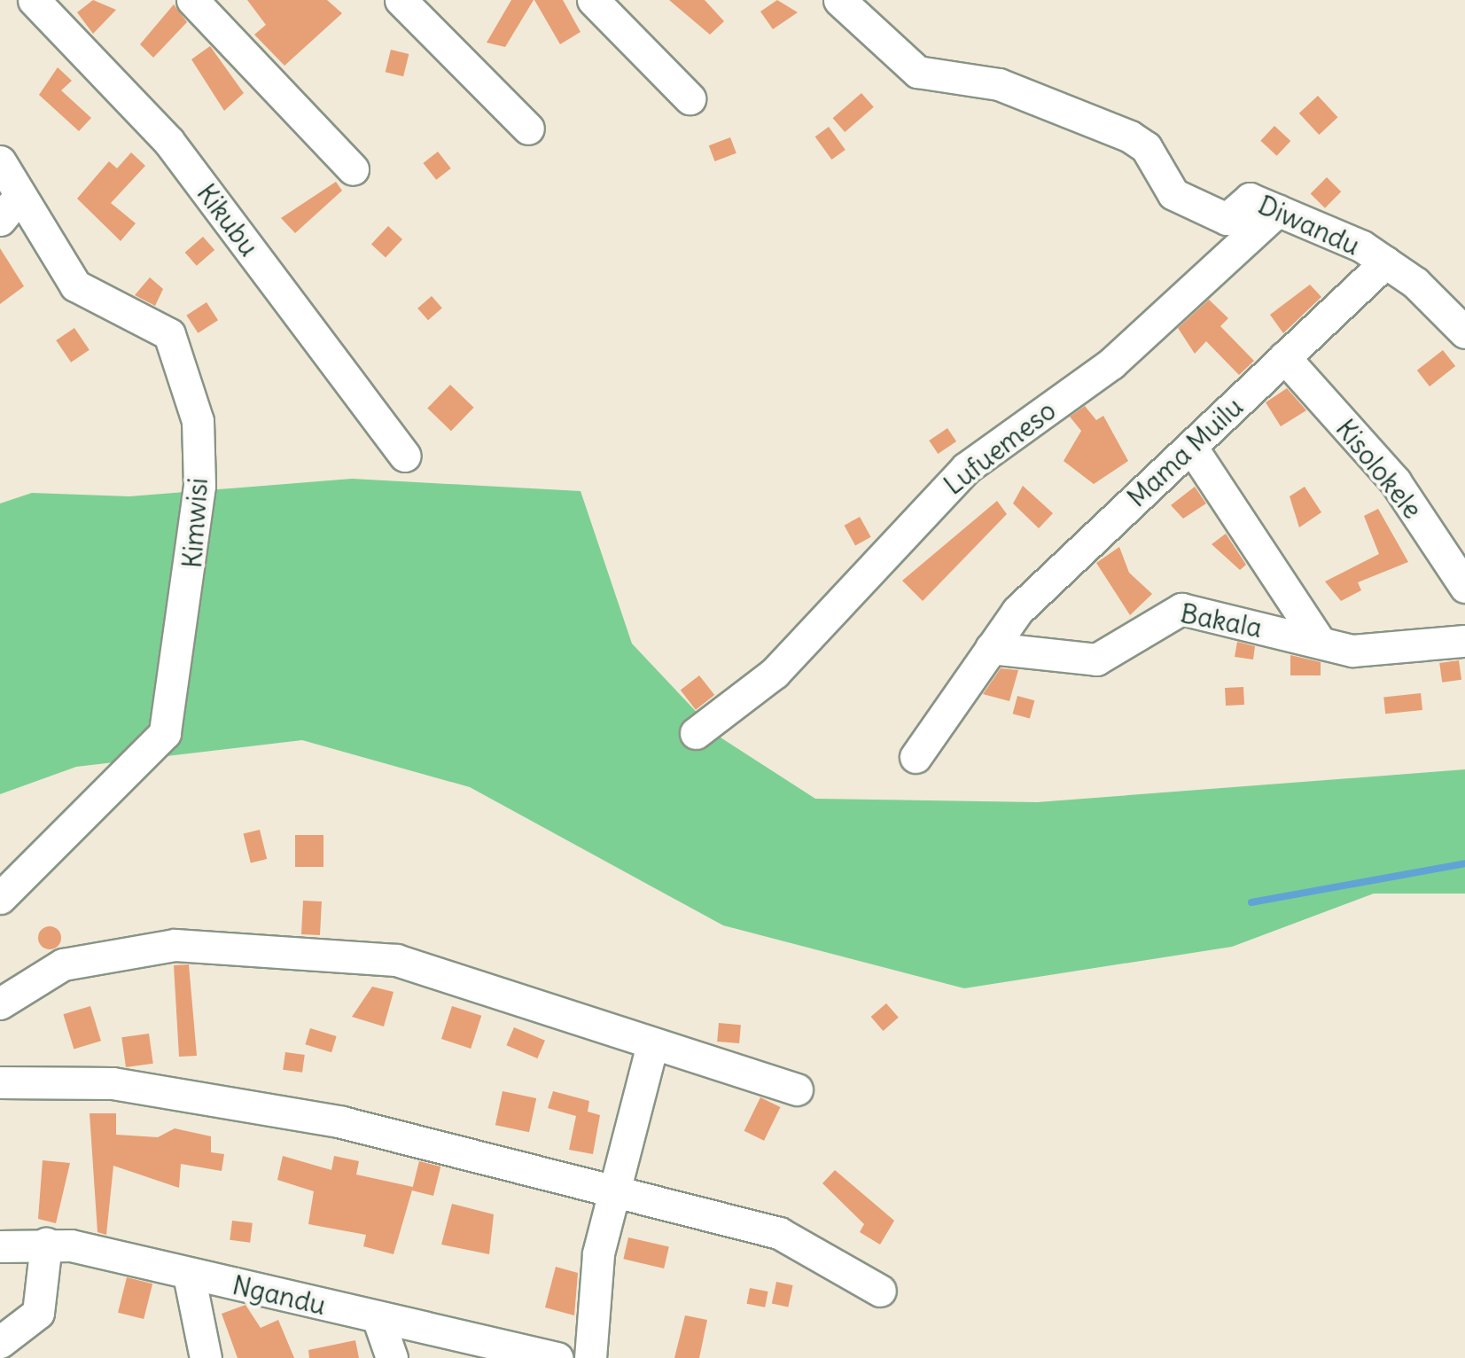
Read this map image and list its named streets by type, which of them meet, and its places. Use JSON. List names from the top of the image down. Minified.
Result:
{"streets":{"street":["Kikubu","Diwandu","Lufuemeso","Mama Muilu","Kisolokele","Kimwisi","Bakala","Ngandu"]},"crossings":[["Diwandu","Lufuemeso"],["Diwandu","Mama Muilu"],["Mama Muilu","Kisolokele"],["Mama Muilu","Bakala"]]}
